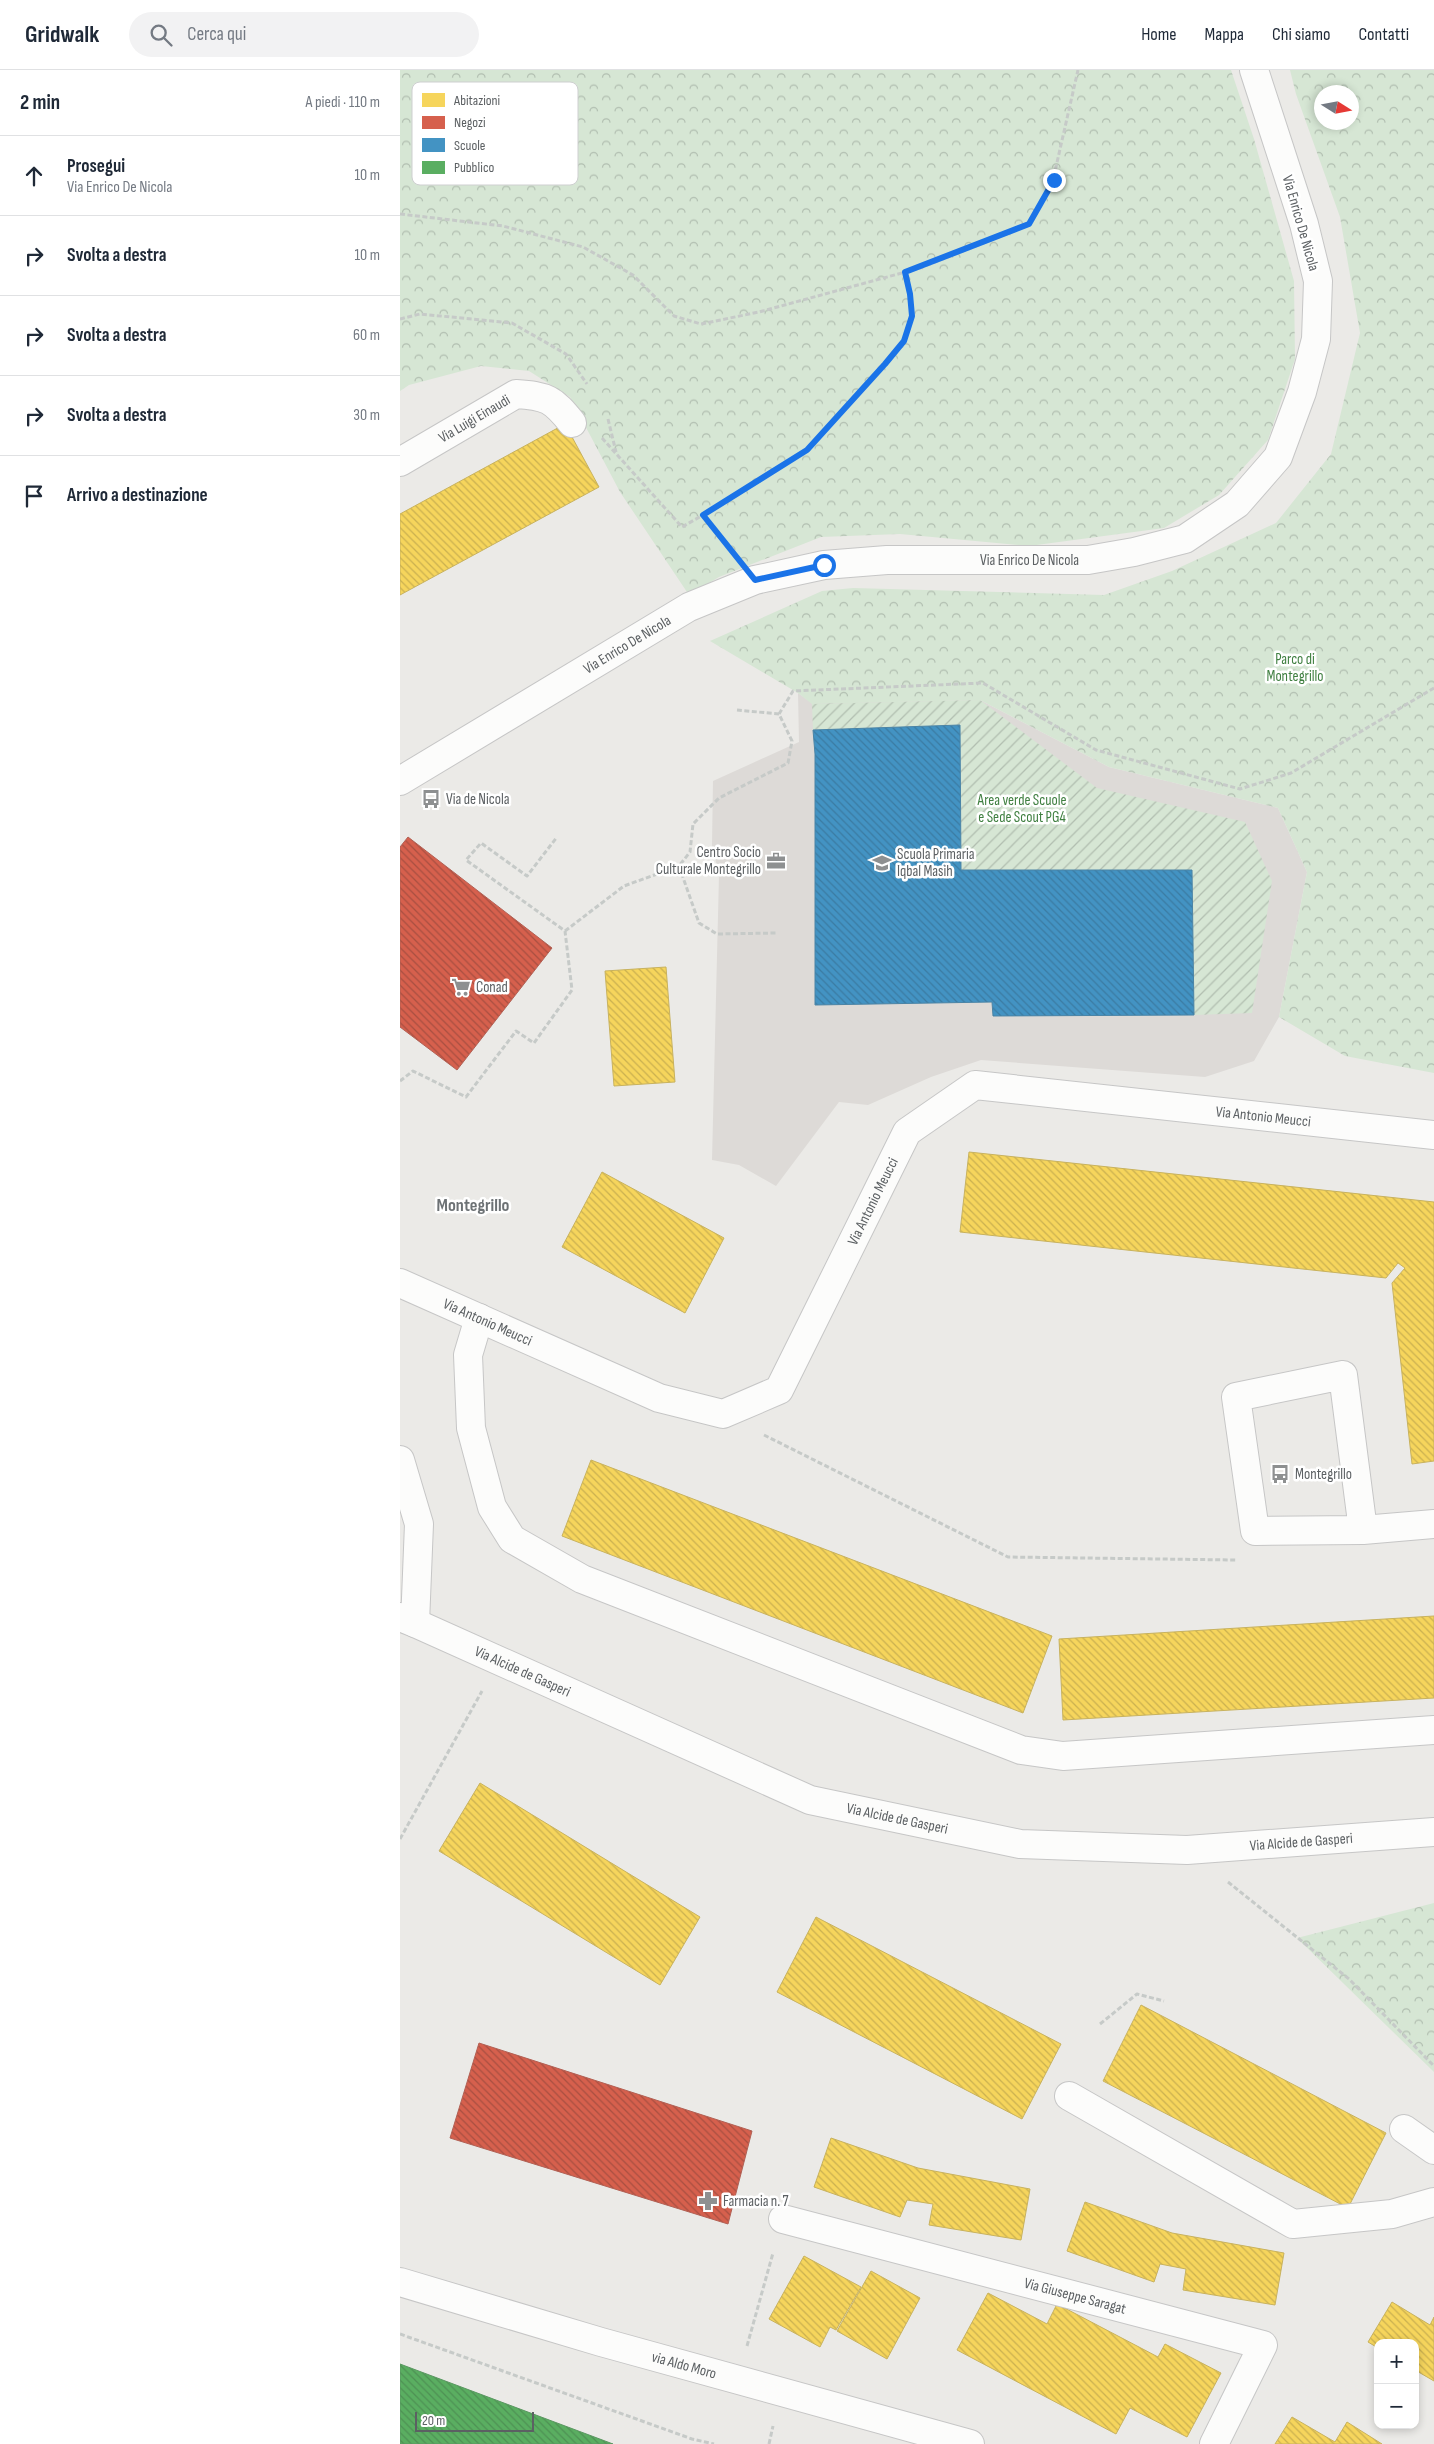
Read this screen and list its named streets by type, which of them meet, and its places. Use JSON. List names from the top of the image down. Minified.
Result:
{"streets":{"street":["Via Enrico De Nicola","Via Luigi Einaudi","Via Antonio Meucci","Via Alcide de Gasperi","Via Giuseppe Saragat","via Aldo Moro"]},"districts":["Montegrillo"],"parks":["Parco di Montegrillo","Area verde Scuole e Sede Scout PG4"],"places":{"bus stop":["Via de Nicola","Montegrillo"],"office":["Centro Socio Culturale Montegrillo"],"school or university":["Scuola Primaria Iqbal Masih"],"supermarket":["Conad"],"pharmacy":["Farmacia n. 7"]},"legend":["Abitazioni","Negozi","Scuole","Pubblico"],"scale_bar":"20 m","north":"right","page":{"header":"Gridwalk","search":"Cerca qui","nav":["Home","Mappa","Chi siamo","Contatti"],"heading":["2 min","A piedi · 110 m"],"list":[["Prosegui","Via Enrico De Nicola","10 m"],["Svolta a destra","10 m"],["Svolta a destra","60 m"],["Svolta a destra","30 m"],"Arrivo a destinazione"],"map_buttons":["+","−"],"scale":"20 m"}}
